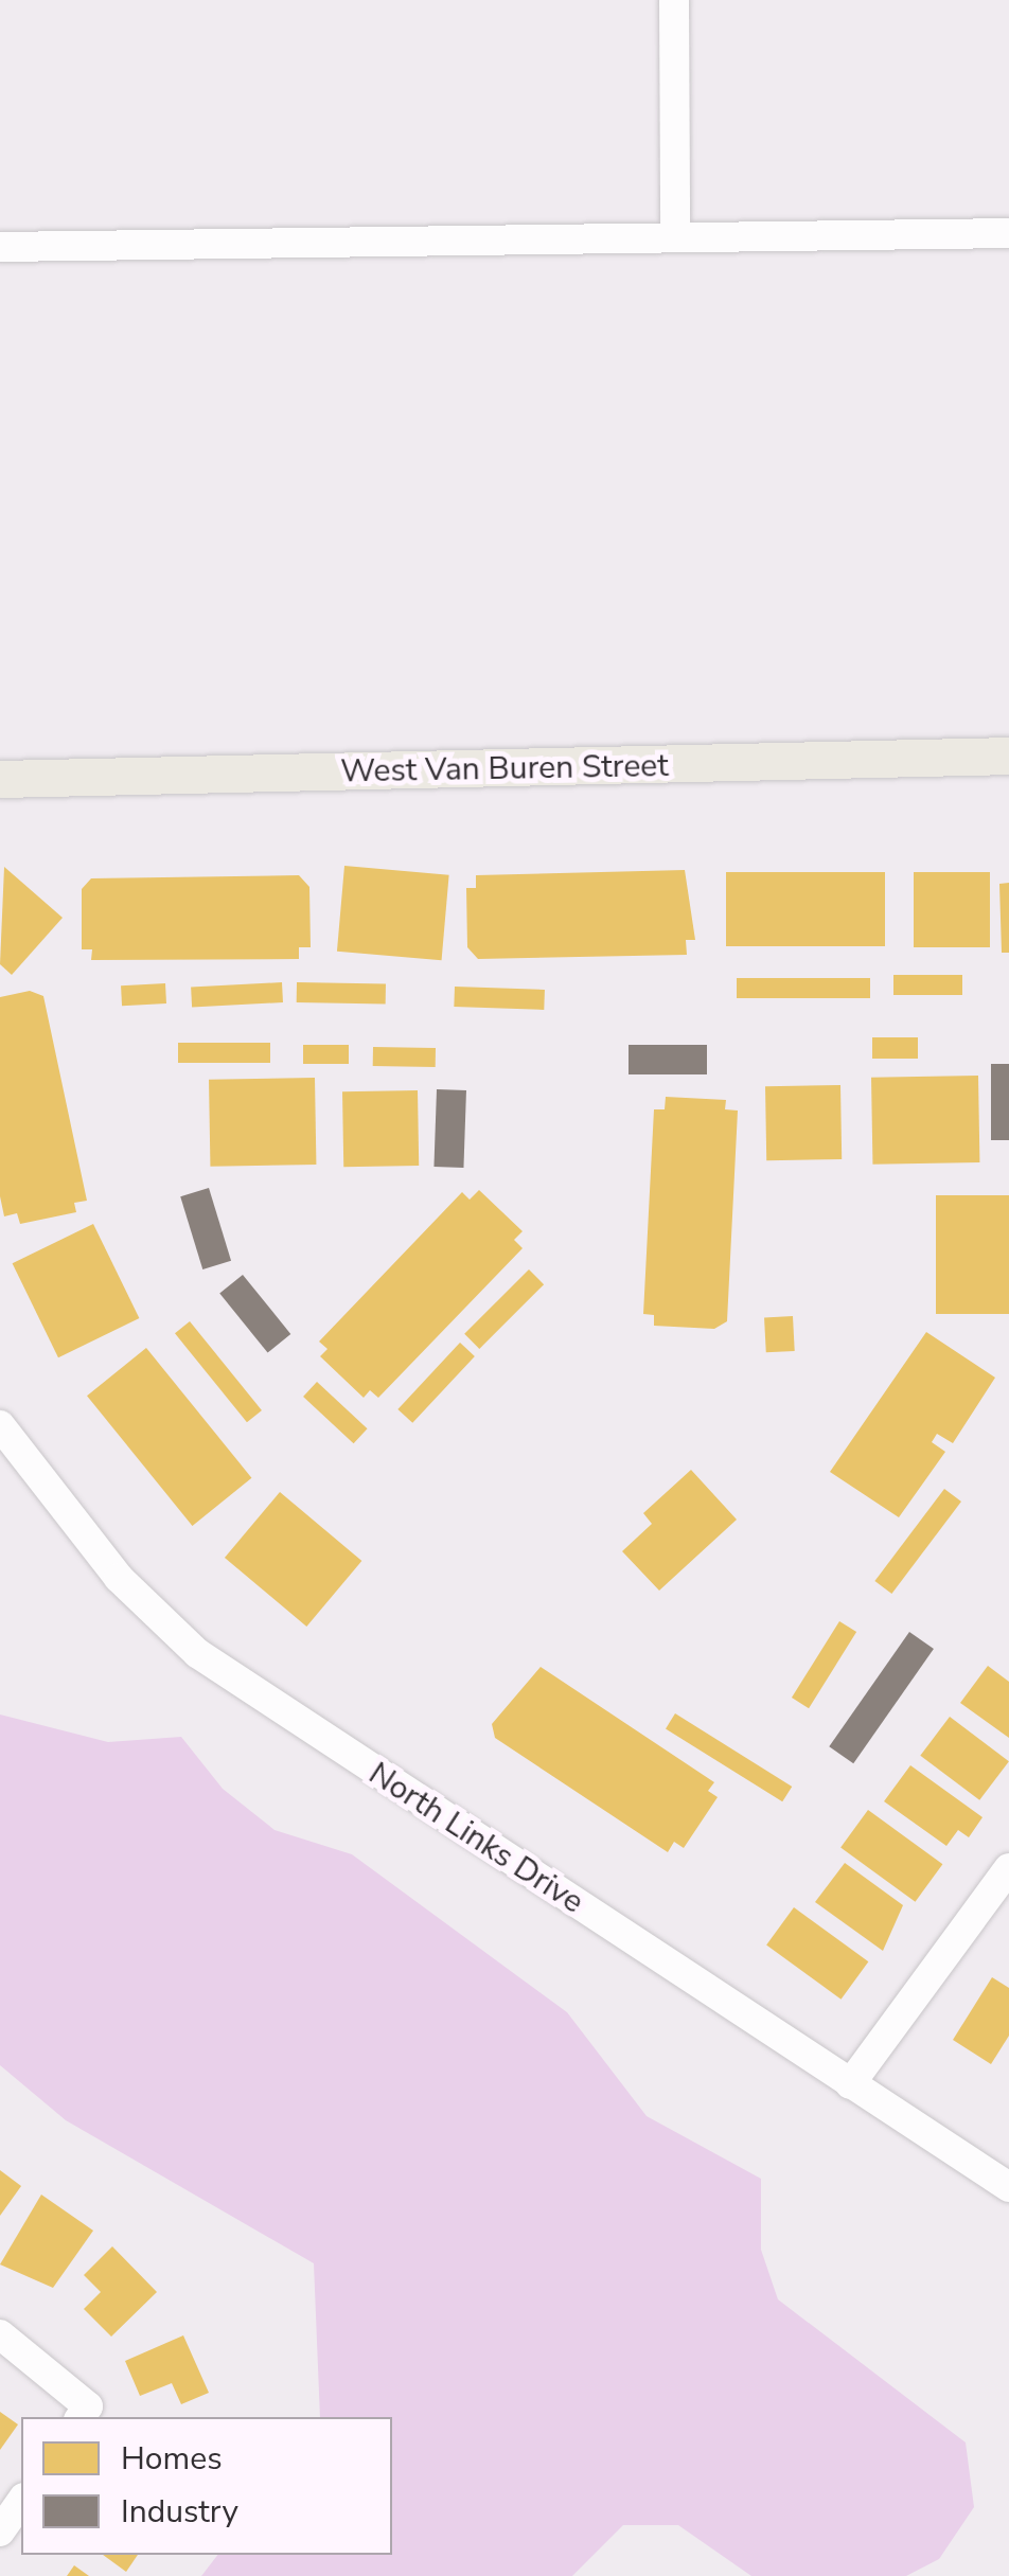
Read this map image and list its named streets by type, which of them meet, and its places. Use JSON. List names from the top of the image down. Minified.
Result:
{"streets":{"main road":["West Van Buren Street"],"street":["North Links Drive"]},"legend":["Homes","Industry"]}
